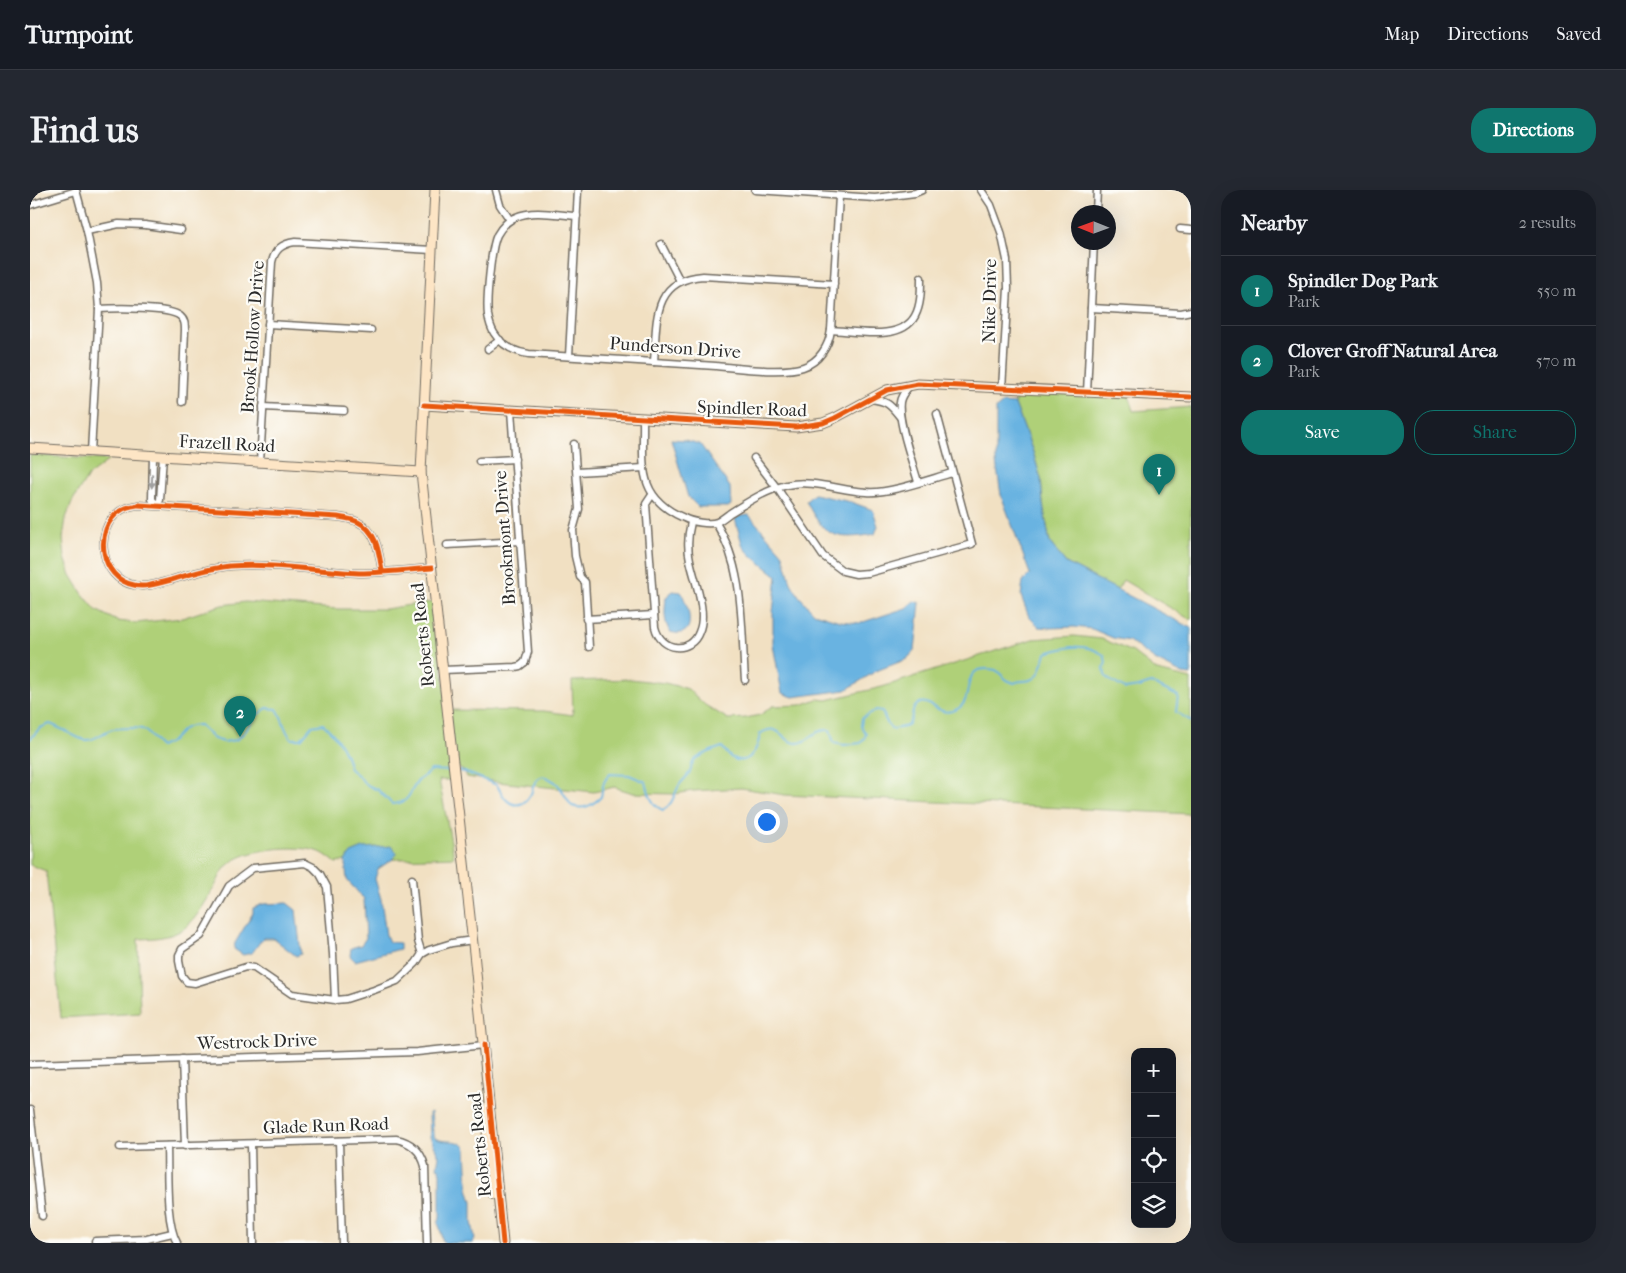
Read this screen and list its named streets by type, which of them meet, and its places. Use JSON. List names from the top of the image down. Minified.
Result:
{"streets":{"main road":["Spindler Road","Frazell Road","Roberts Road"],"street":["Nike Drive","Brook Hollow Drive","Punderson Drive","Brookmont Drive","Westrock Drive","Glade Run Road"]},"crossings":[["Nike Drive","Spindler Road"],["Brook Hollow Drive","Frazell Road"],["Brook Hollow Drive","Roberts Road"],["Spindler Road","Brookmont Drive"],["Spindler Road","Roberts Road"],["Frazell Road","Roberts Road"],["Brookmont Drive","Roberts Road"],["Roberts Road","Westrock Drive"]],"north":"left","page":{"header":"Turnpoint","nav":["Map","Directions","Saved"],"buttons":["Directions",["Save","Share"]],"title":"Find us","heading":["Nearby","2 results"],"list":[{"mark":"1","name":"Spindler Dog Park","note":"Park","value":"550 m"},{"mark":"2","name":"Clover Groff Natural Area","note":"Park","value":"570 m"}],"pins":["1","2"],"map_buttons":["+","−"]}}
